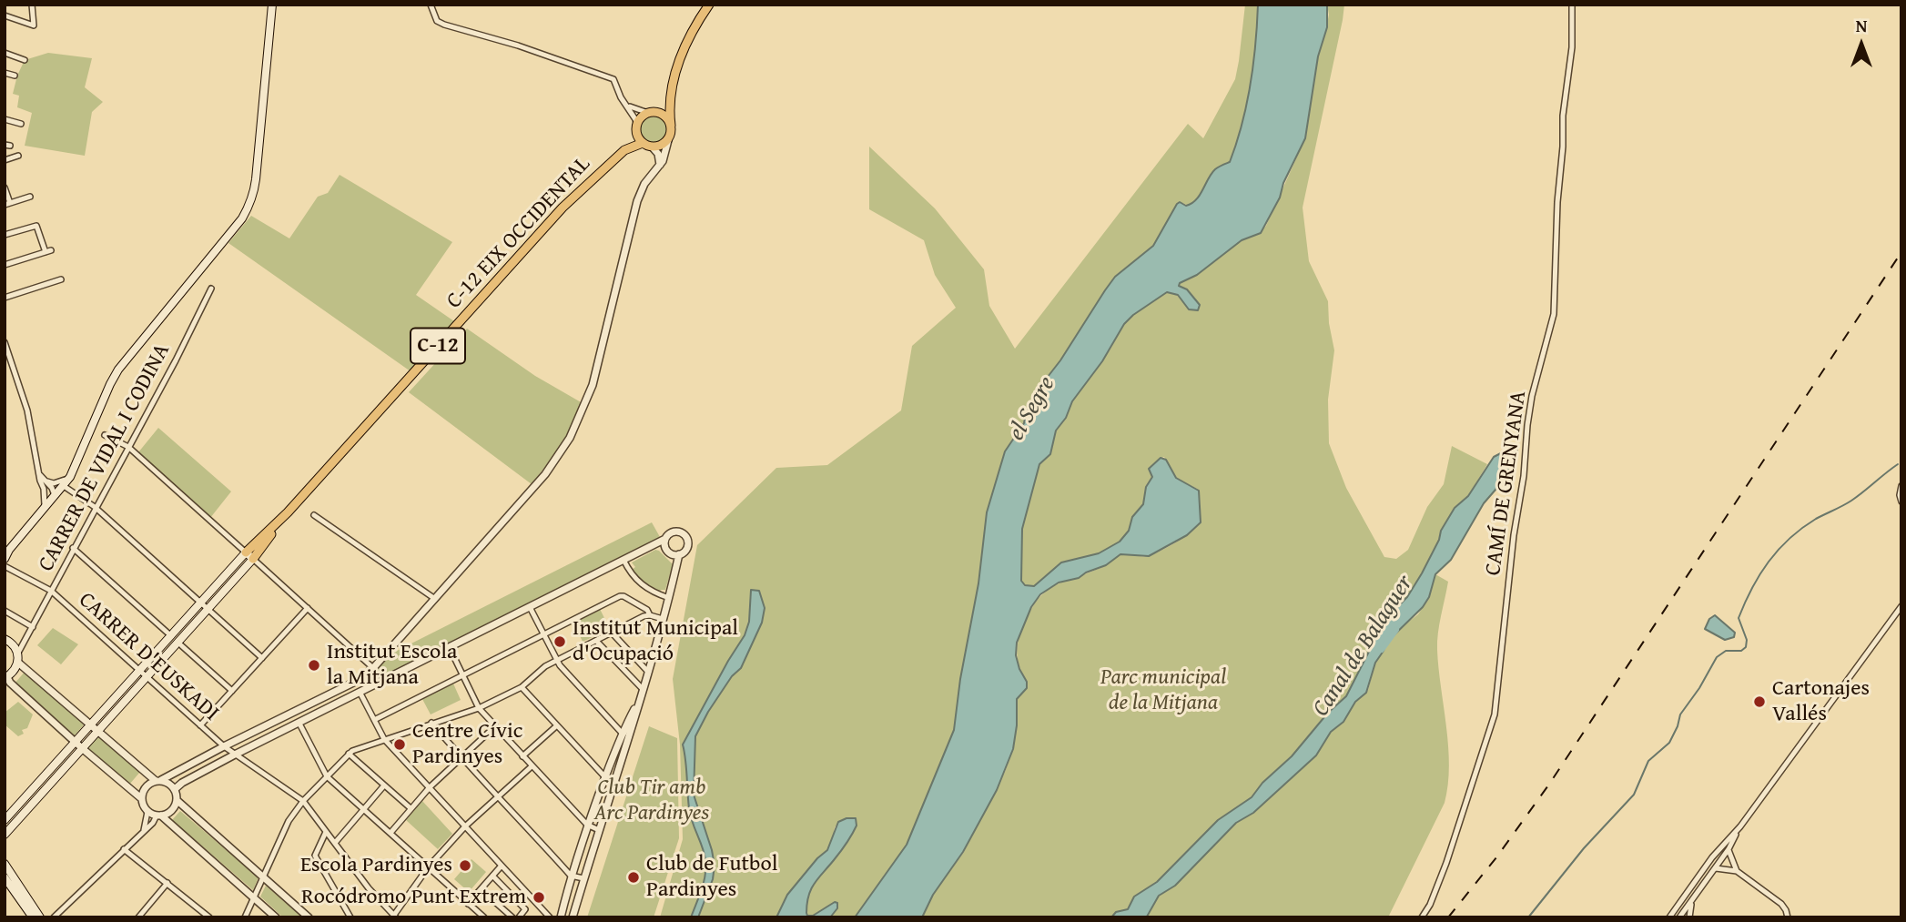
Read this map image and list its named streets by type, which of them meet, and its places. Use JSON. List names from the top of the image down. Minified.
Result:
{"streets":{"main road":["C-12 EIX OCCIDENTAL","C-12"],"street":["CARRER DE VIDAL I CODINA","CAMÍ DE GRENYANA","CARRER D'EUSKADI"]},"crossings":[["CARRER DE VIDAL I CODINA","CARRER D'EUSKADI"]],"water":["el Segre","Canal de Balaguer"],"parks":["Parc municipal de la Mitjana","Club Tir amb Arc Pardinyes"],"places":["Institut Municipal d'Ocupació","Institut Escola la Mitjana","Cartonajes Vallés","Centre Cívic Pardinyes","Escola Pardinyes","Club de Futbol Pardinyes","Rocódromo Punt Extrem"],"north":"top"}
